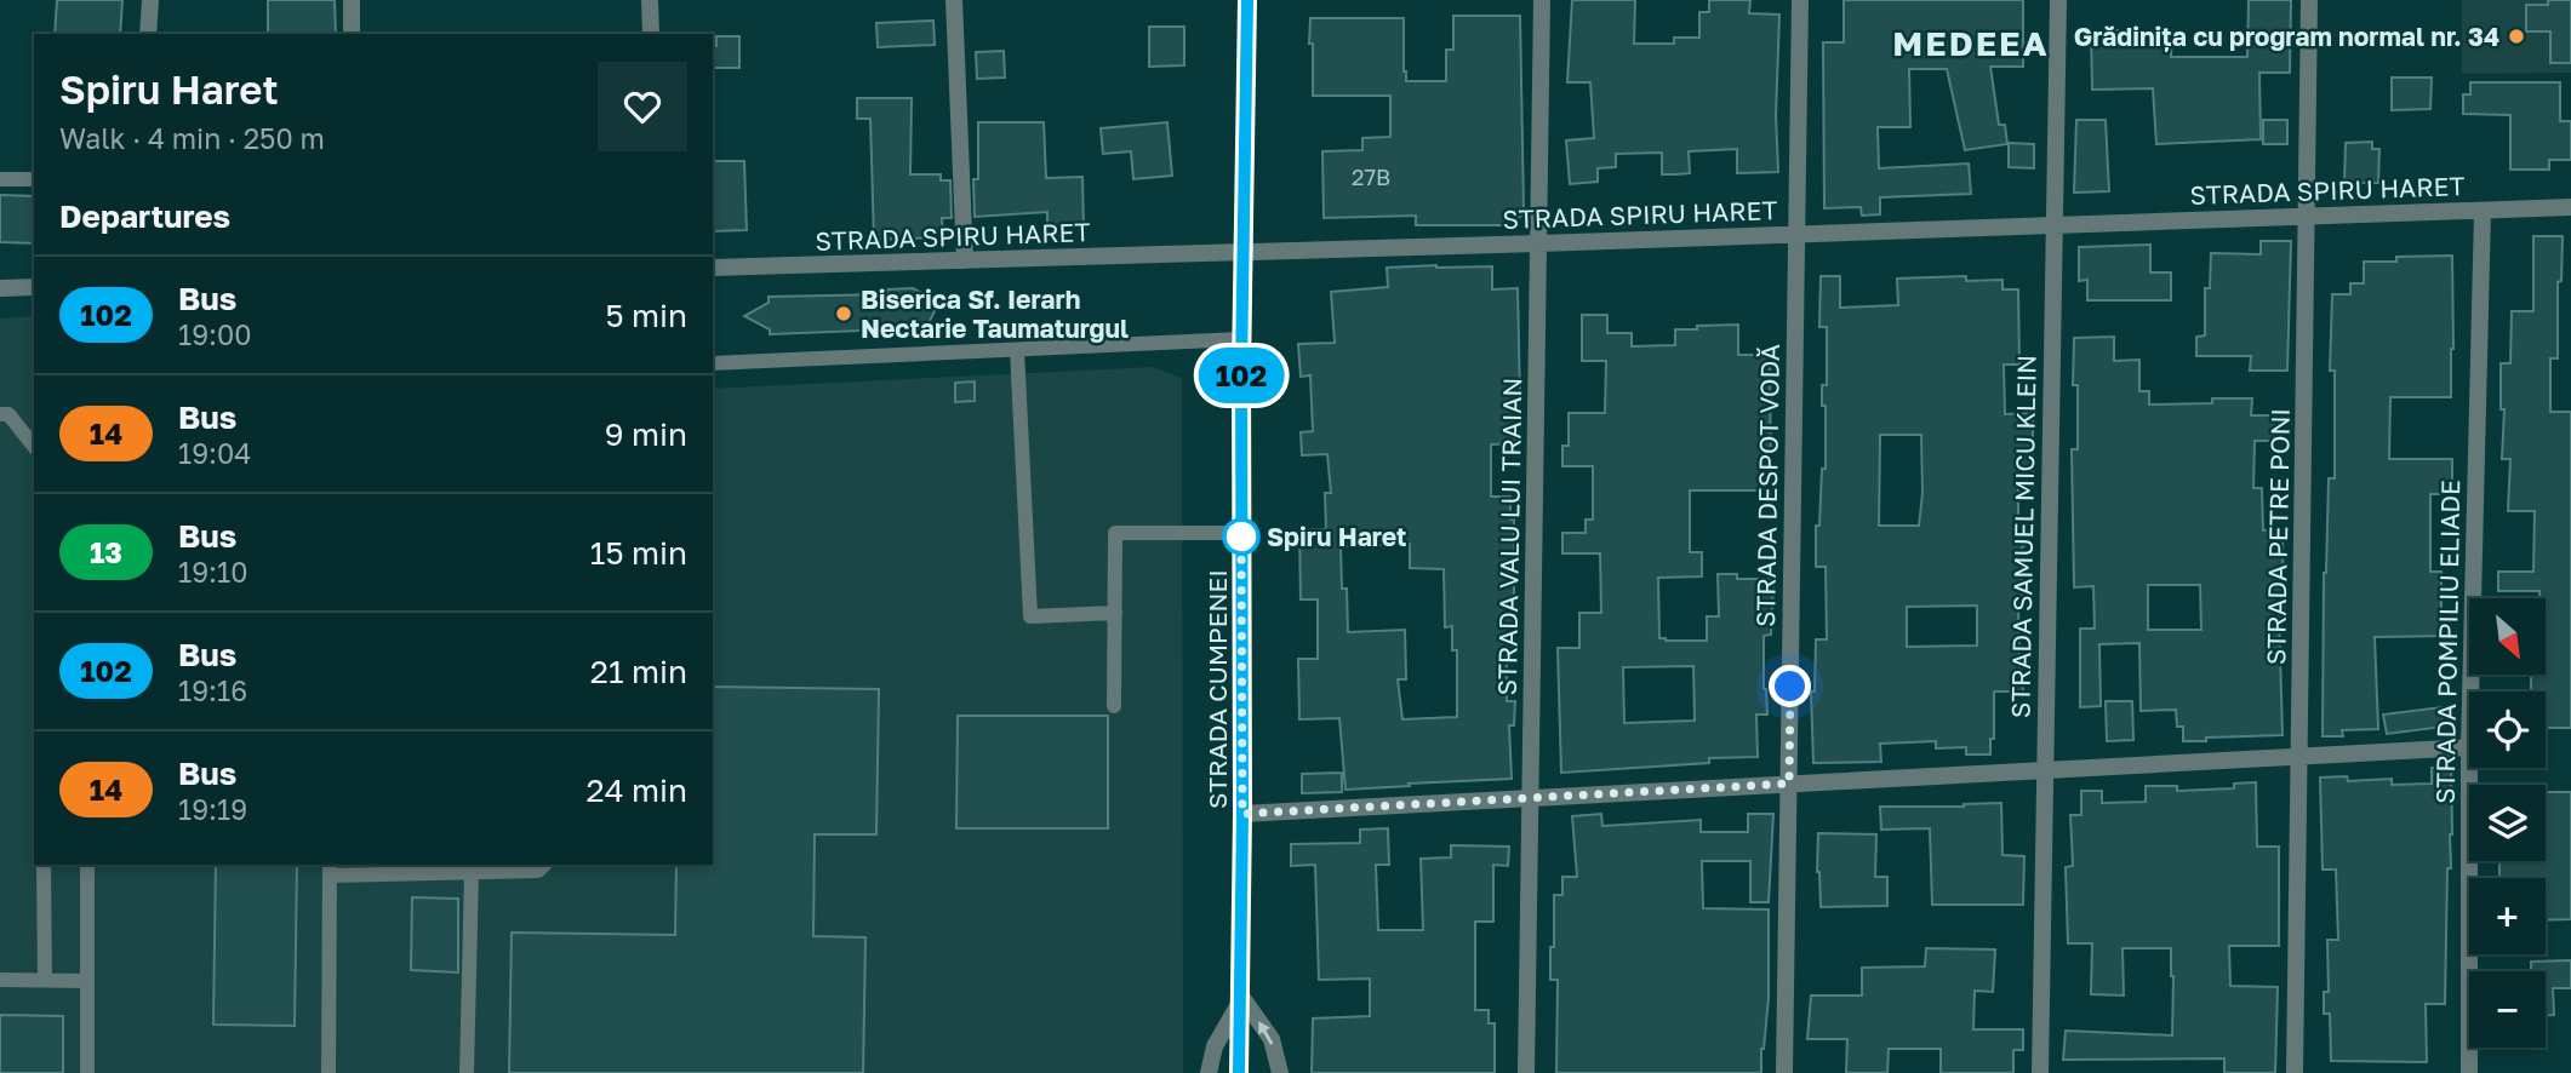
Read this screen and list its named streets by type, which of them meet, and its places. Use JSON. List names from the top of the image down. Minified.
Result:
{"streets":{"main road":["STRADA CUMPENEI"],"street":["STRADA SPIRU HARET","STRADA DESPOT VODĂ","STRADA VALU LUI TRAIAN","STRADA SAMUEL MICU KLEIN","STRADA PETRE PONI","STRADA POMPILIU ELIADE"]},"crossings":[["STRADA SPIRU HARET","STRADA DESPOT VODĂ"],["STRADA SPIRU HARET","STRADA VALU LUI TRAIAN"],["STRADA SPIRU HARET","STRADA SAMUEL MICU KLEIN"],["STRADA SPIRU HARET","STRADA PETRE PONI"],["STRADA SPIRU HARET","STRADA POMPILIU ELIADE"],["STRADA SPIRU HARET","STRADA CUMPENEI"]],"districts":["MEDEEA"],"places":["Grădinița cu program normal nr. 34","Biserica Sf. Ierarh Nectarie Taumaturgul","Spiru Haret"],"lines":["bus line 102"],"house_numbers":["27B"],"north":"bottom right","page":{"on_map":"102","heading":[["Spiru Haret","Walk · 4 min · 250 m"],"Departures"],"list":[{"mark":"102","name":"Bus","note":"19:00","value":"5 min"},{"mark":"14","name":"Bus","note":"19:04","value":"9 min"},{"mark":"13","name":"Bus","note":"19:10","value":"15 min"},{"mark":"102","name":"Bus","note":"19:16","value":"21 min"},{"mark":"14","name":"Bus","note":"19:19","value":"24 min"}],"map_buttons":["+","−"]}}
